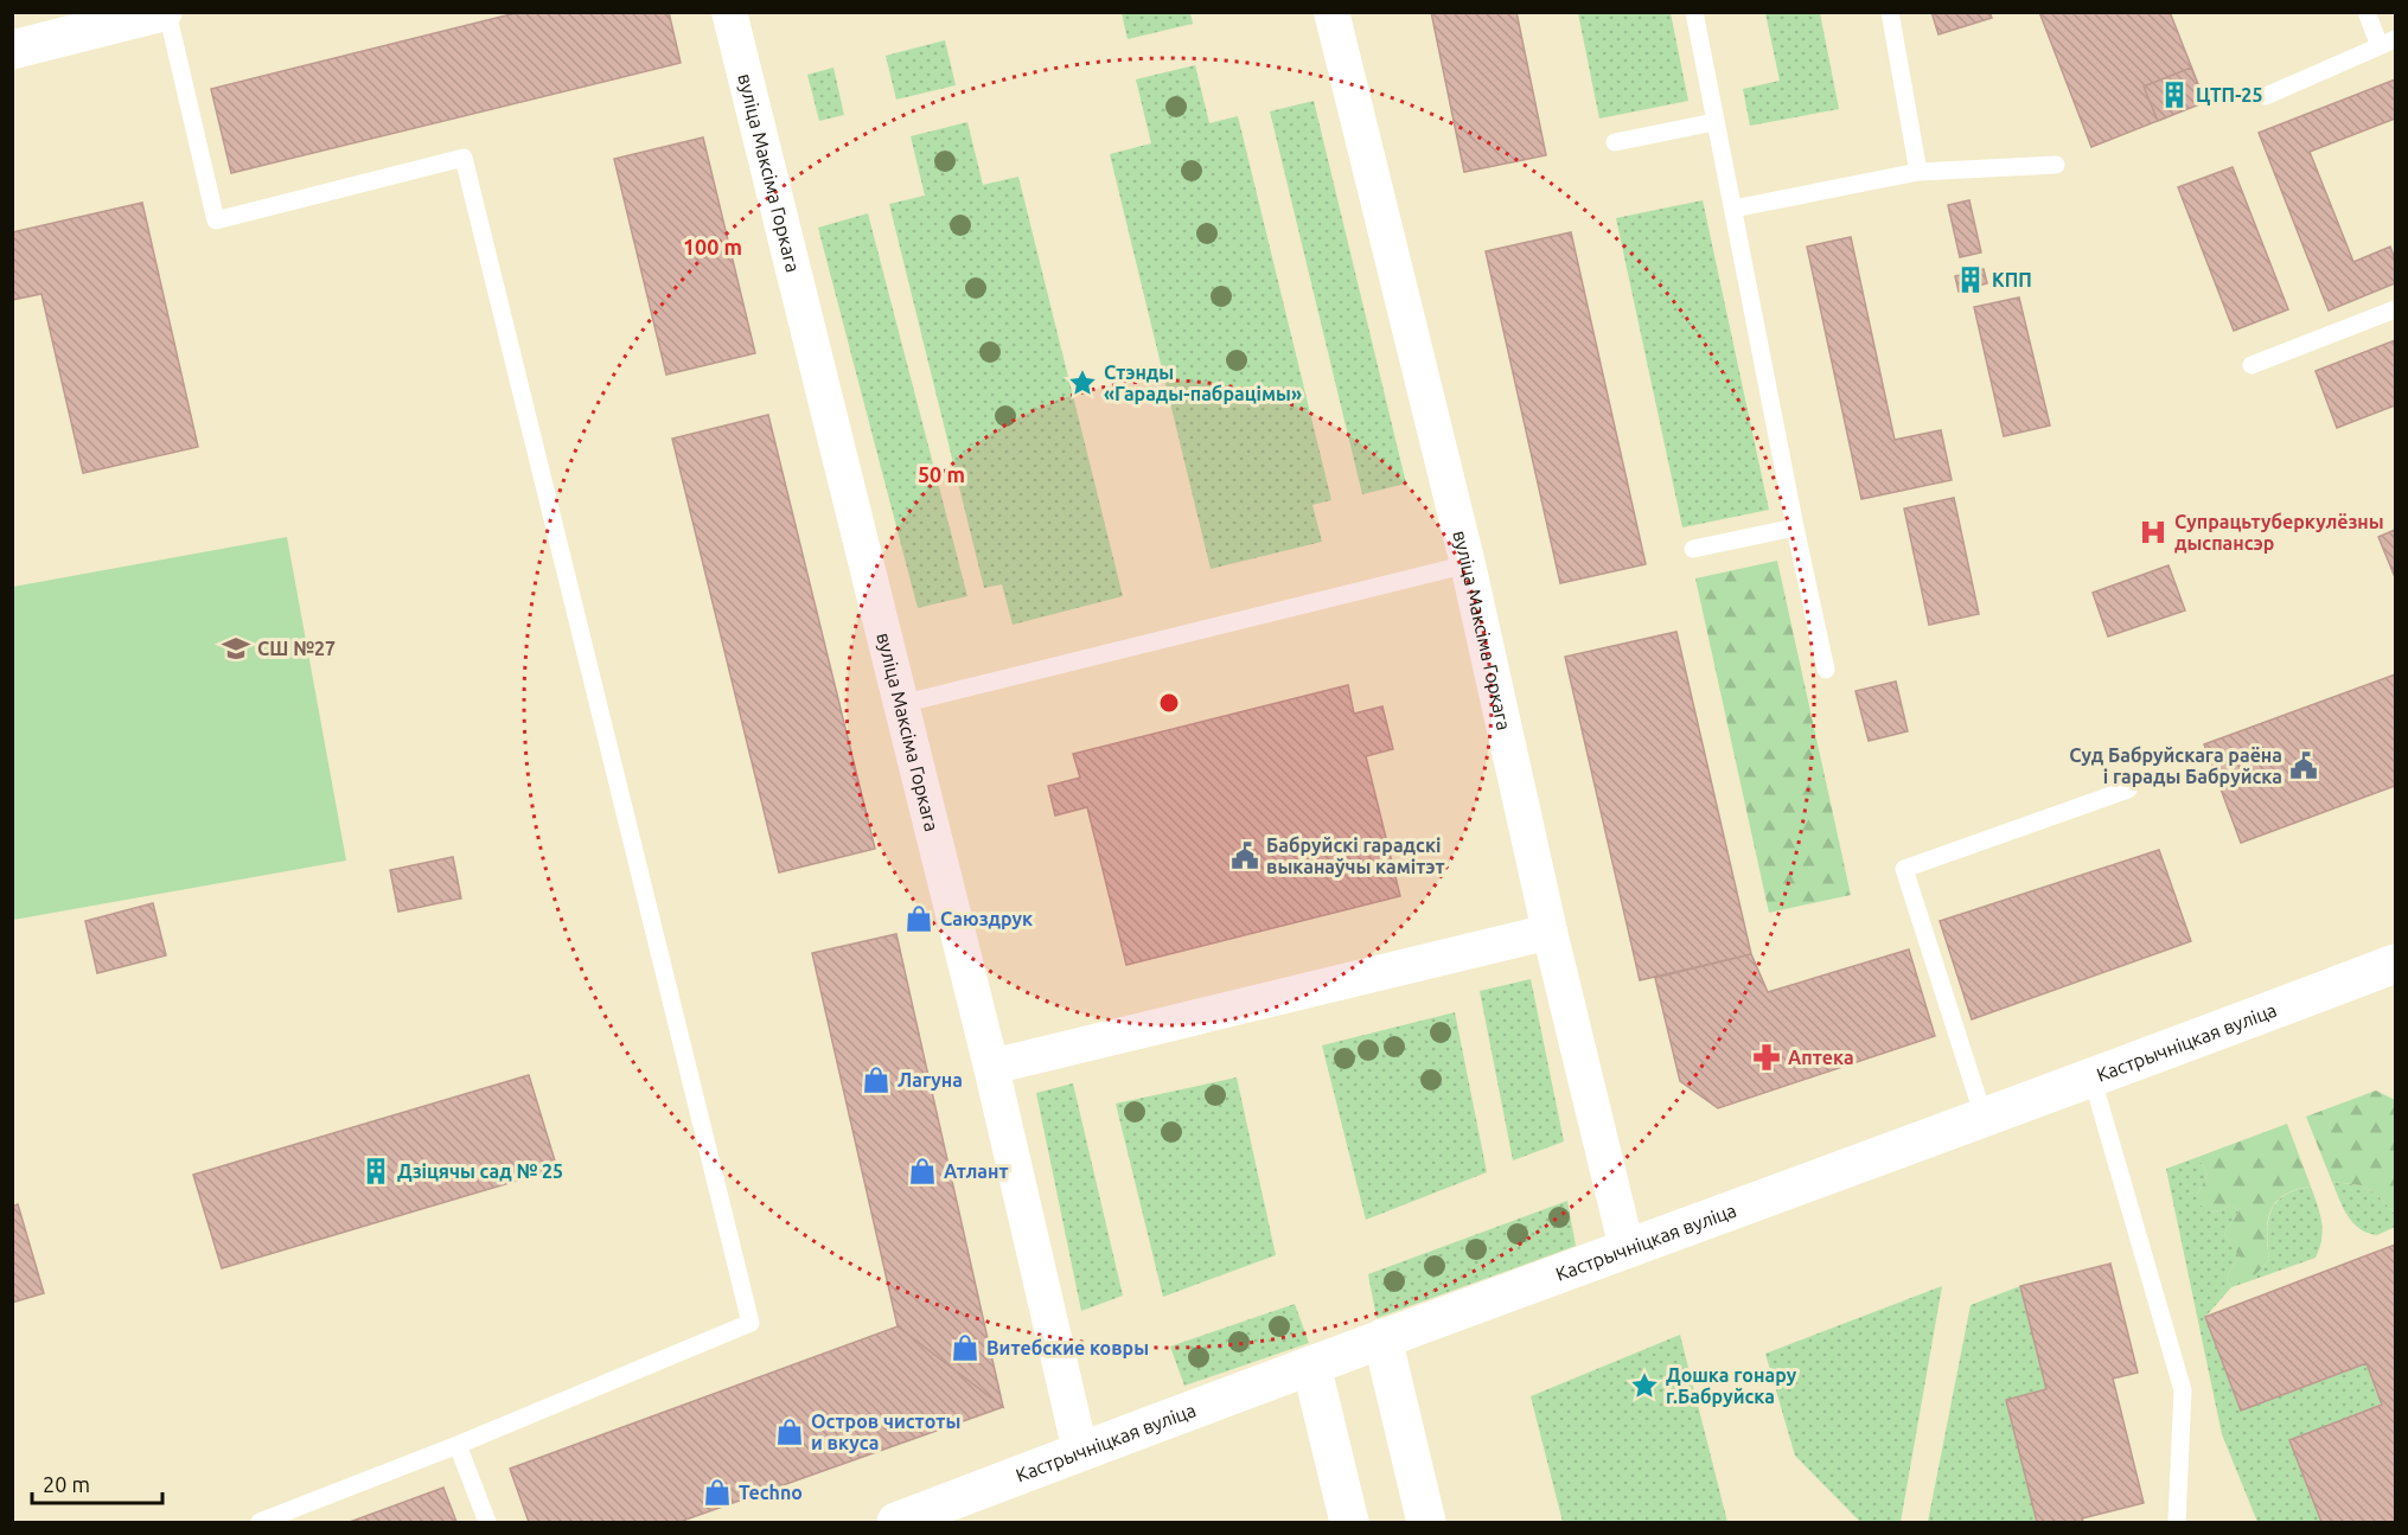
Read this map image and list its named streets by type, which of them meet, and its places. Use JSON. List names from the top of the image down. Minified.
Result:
{"streets":{"main road":["Кастрычніцкая вуліца"],"street":["вуліца Максіма Горкага"]},"crossings":[["вуліца Максіма Горкага","Кастрычніцкая вуліца"]],"places":{"building":["ЦТП-25","КПП","Дзіцячы сад № 25"],"place":["Стэнды «Гарады-пабрацімы»","Дошка гонару г.Бабруйска"],"hospital":["Супрацьтуберкулёзны дыспансэр"],"school or university":["СШ №27"],"public building":["Суд Бабруйскага раёна і гарады Бабруйска","Бабруйскі гарадскі выканаўчы камітэт"],"shop":["Саюздрук","Лагуна","Атлант","Витебские ковры","Остров чистоты и вкуса","Techno"],"pharmacy":["Аптека"]},"scale_bar":"20 m","rings":["100 m","50 m"]}
